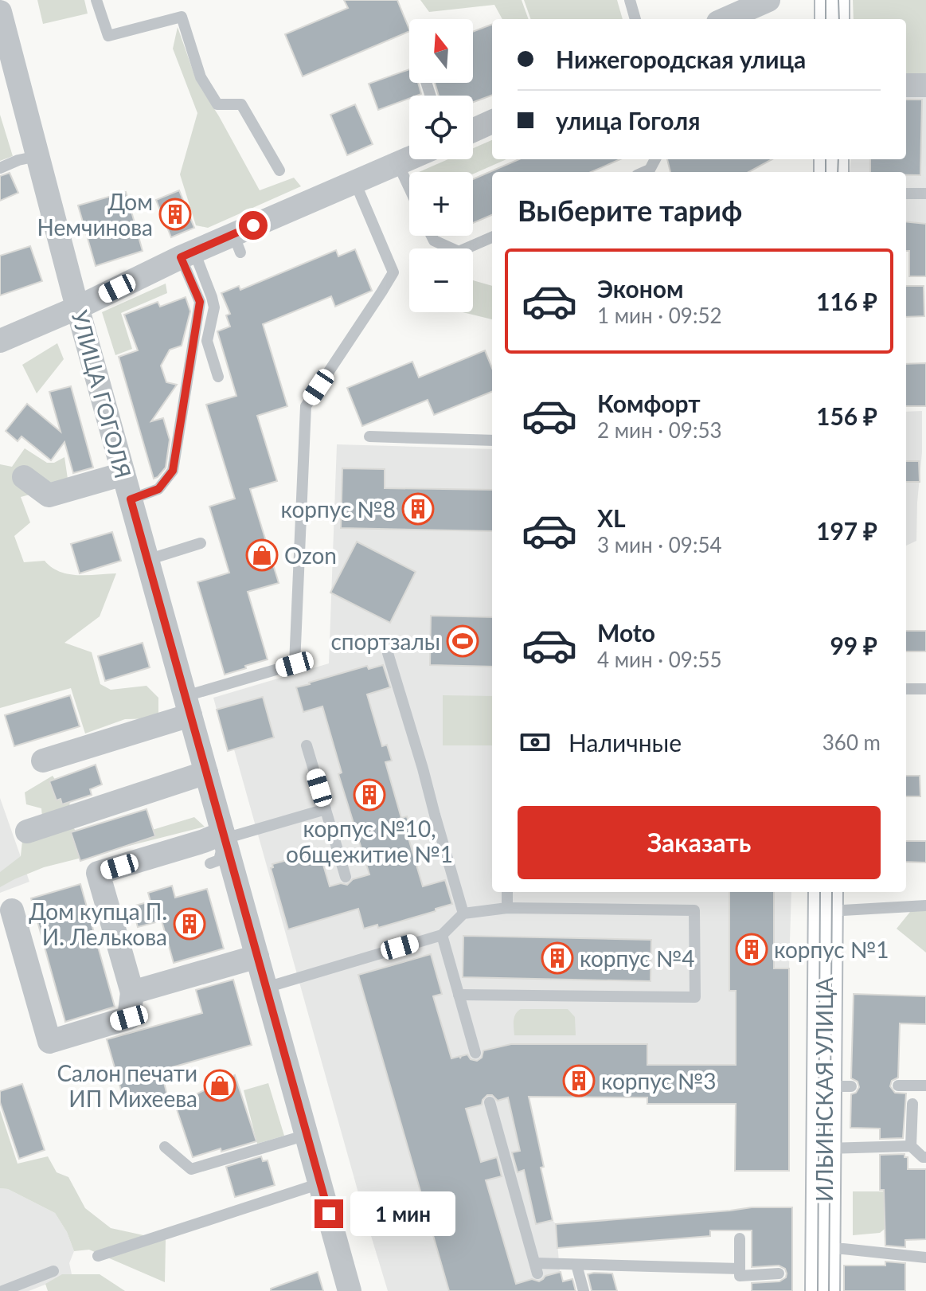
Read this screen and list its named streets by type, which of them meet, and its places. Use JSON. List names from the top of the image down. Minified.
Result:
{"streets":{"street":["УЛИЦА ГОГОЛЯ","ИЛЬИНСКАЯ УЛИЦА"]},"places":{"building":["Дом Немчинова","корпус №8","корпус №10, общежитие №1","Дом купца П. И. Лелькова","корпус №1","корпус №4","корпус №3"],"shop":["Ozon","Салон печати ИП Михеева"],"sports":["спортзалы"]},"north":"top","page":{"map_buttons":["+","−"],"banner":["Нижегородская улица","улица Гоголя"],"heading":"Выберите тариф","list":[{"name":"Эконом","note":"1 мин · 09:52","value":"116 ₽"},{"name":"Комфорт","note":"2 мин · 09:53","value":"156 ₽"},{"name":"XL","note":"3 мин · 09:54","value":"197 ₽"},{"name":"Moto","note":"4 мин · 09:55","value":"99 ₽"}],"pay":["Наличные","360 m"],"buttons":"Заказать","bubble":"1 мин"}}
